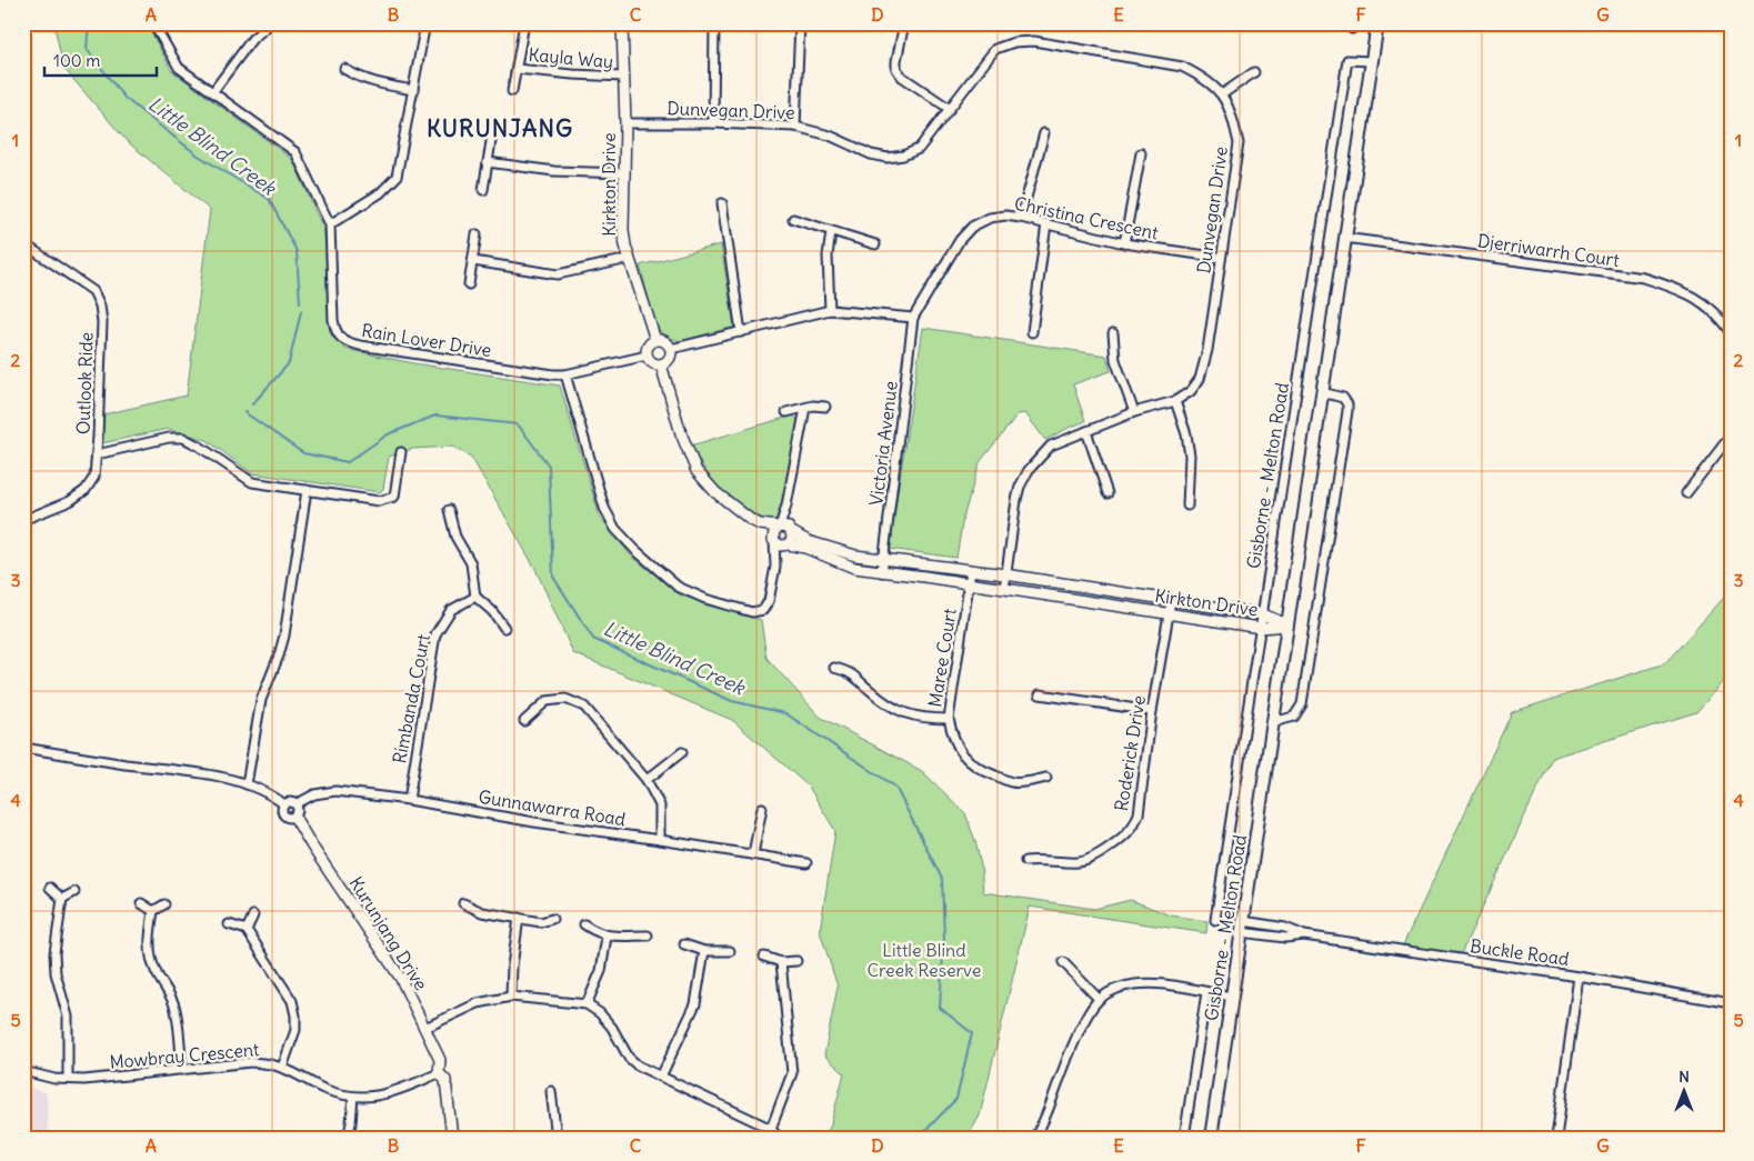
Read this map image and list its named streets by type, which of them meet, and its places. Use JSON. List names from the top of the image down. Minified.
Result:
{"streets":{"main road":["Gisborne - Melton Road"],"street":["Kayla Way","Dunvegan Drive","Kirkton Drive","Christina Crescent","Djerriwarrh Court","Rain Lover Drive","Outlook Ride","Victoria Avenue","Maree Court","Rimbanda Court","Roderick Drive","Gunnawarra Road","Kurunjang Drive","Buckle Road","Mowbray Crescent"]},"crossings":[["Kayla Way","Kirkton Drive"],["Dunvegan Drive","Kirkton Drive"],["Dunvegan Drive","Christina Crescent"],["Kirkton Drive","Victoria Avenue"],["Kirkton Drive","Gisborne - Melton Road"],["Kirkton Drive","Maree Court"],["Kirkton Drive","Roderick Drive"],["Christina Crescent","Victoria Avenue"],["Djerriwarrh Court","Gisborne - Melton Road"],["Gisborne - Melton Road","Buckle Road"],["Rimbanda Court","Gunnawarra Road"],["Gunnawarra Road","Kurunjang Drive"],["Kurunjang Drive","Mowbray Crescent"]],"districts":["KURUNJANG"],"water":["Little Blind Creek"],"parks":["Little Blind Creek Reserve"],"scale_bar":"100 m","north":"top","grid":{"columns":["A","B","C","D","E","F","G"],"rows":["1","2","3","4","5"]}}
